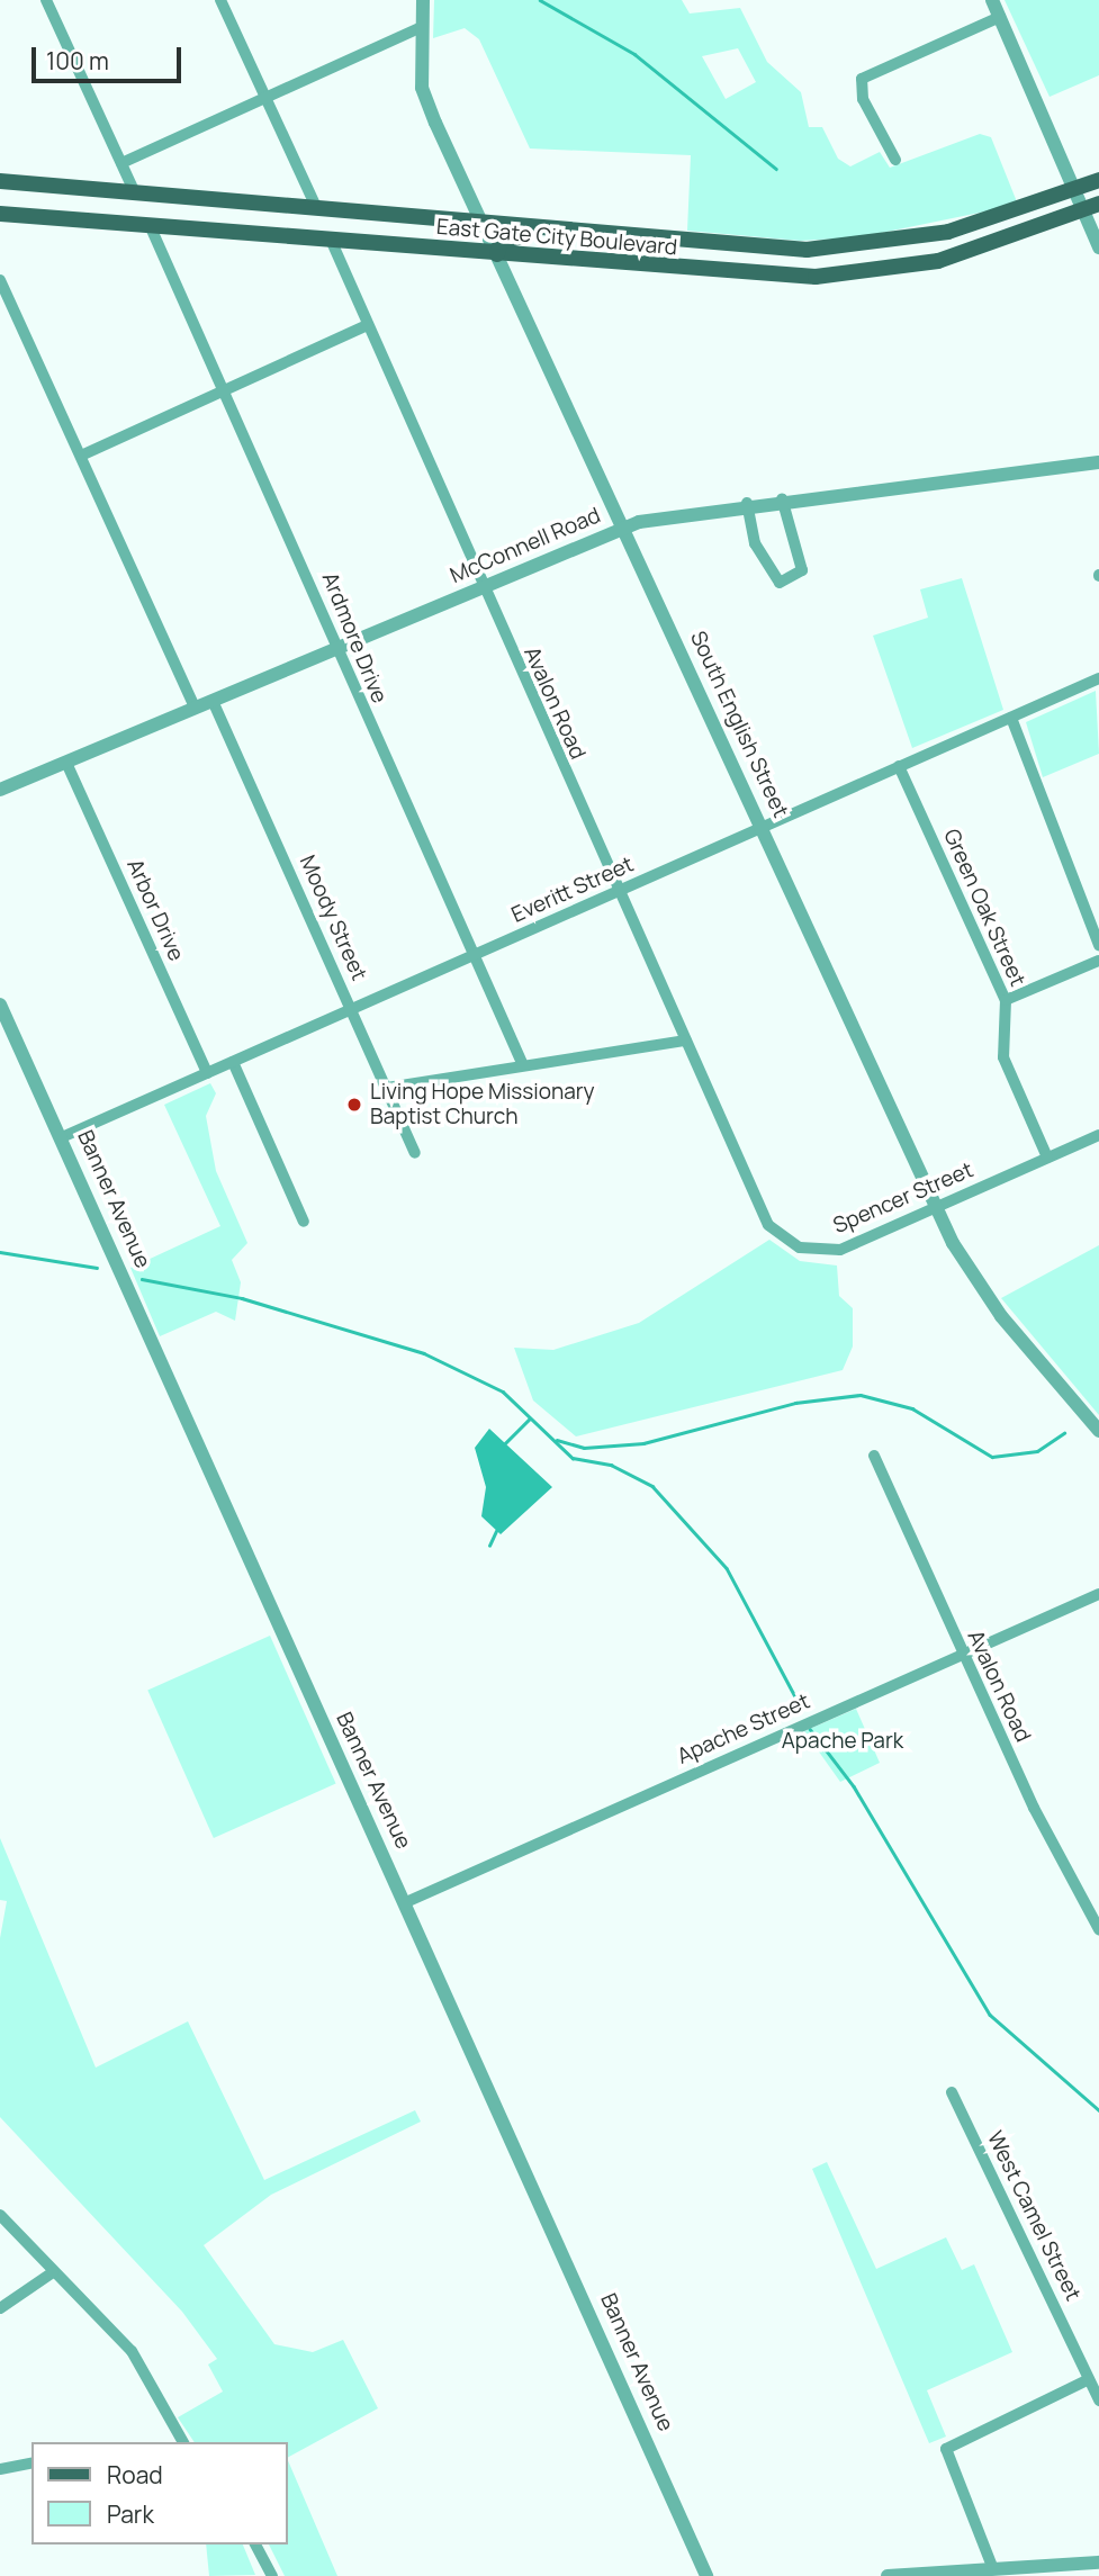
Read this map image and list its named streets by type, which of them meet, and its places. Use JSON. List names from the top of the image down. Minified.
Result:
{"streets":{"main road":["East Gate City Boulevard"],"street":["McConnell Road","Ardmore Drive","Avalon Road","South English Street","Everitt Street","Green Oak Street","Arbor Drive","Moody Street","Spencer Street","Banner Avenue","Apache Street","West Camel Street"]},"crossings":[["East Gate City Boulevard","Ardmore Drive"],["East Gate City Boulevard","Avalon Road"],["East Gate City Boulevard","South English Street"],["McConnell Road","Ardmore Drive"],["McConnell Road","Avalon Road"],["McConnell Road","South English Street"],["McConnell Road","Arbor Drive"],["McConnell Road","Moody Street"],["Ardmore Drive","Everitt Street"],["Avalon Road","Everitt Street"],["Avalon Road","Spencer Street"],["Avalon Road","Apache Street"],["South English Street","Everitt Street"],["South English Street","Spencer Street"],["Everitt Street","Green Oak Street"],["Everitt Street","Arbor Drive"],["Everitt Street","Moody Street"],["Everitt Street","Banner Avenue"],["Green Oak Street","Spencer Street"],["Banner Avenue","Apache Street"]],"parks":["Apache Park"],"places":["Living Hope Missionary Baptist Church"],"legend":["Road","Park"],"scale_bar":"100 m"}
